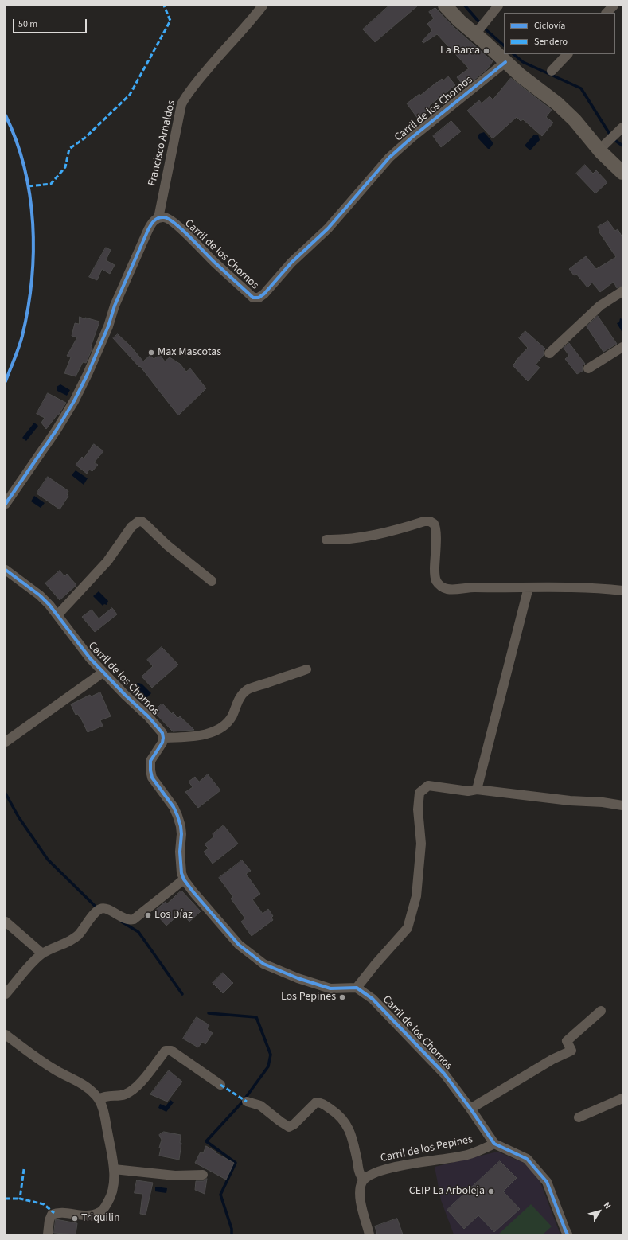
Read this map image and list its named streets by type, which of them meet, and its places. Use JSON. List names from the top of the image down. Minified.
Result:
{"streets":{"street":["Carril de los Chornos","Francisco Arnaldos","Carril de los Pepines"]},"crossings":[["Carril de los Chornos","Francisco Arnaldos"],["Carril de los Chornos","Carril de los Pepines"]],"places":["La Barca","Max Mascotas","Los Díaz","Los Pepines","CEIP La Arboleja","Triquilin"],"legend":["Ciclovía","Sendero"],"scale_bar":"50 m","north":"top right"}
